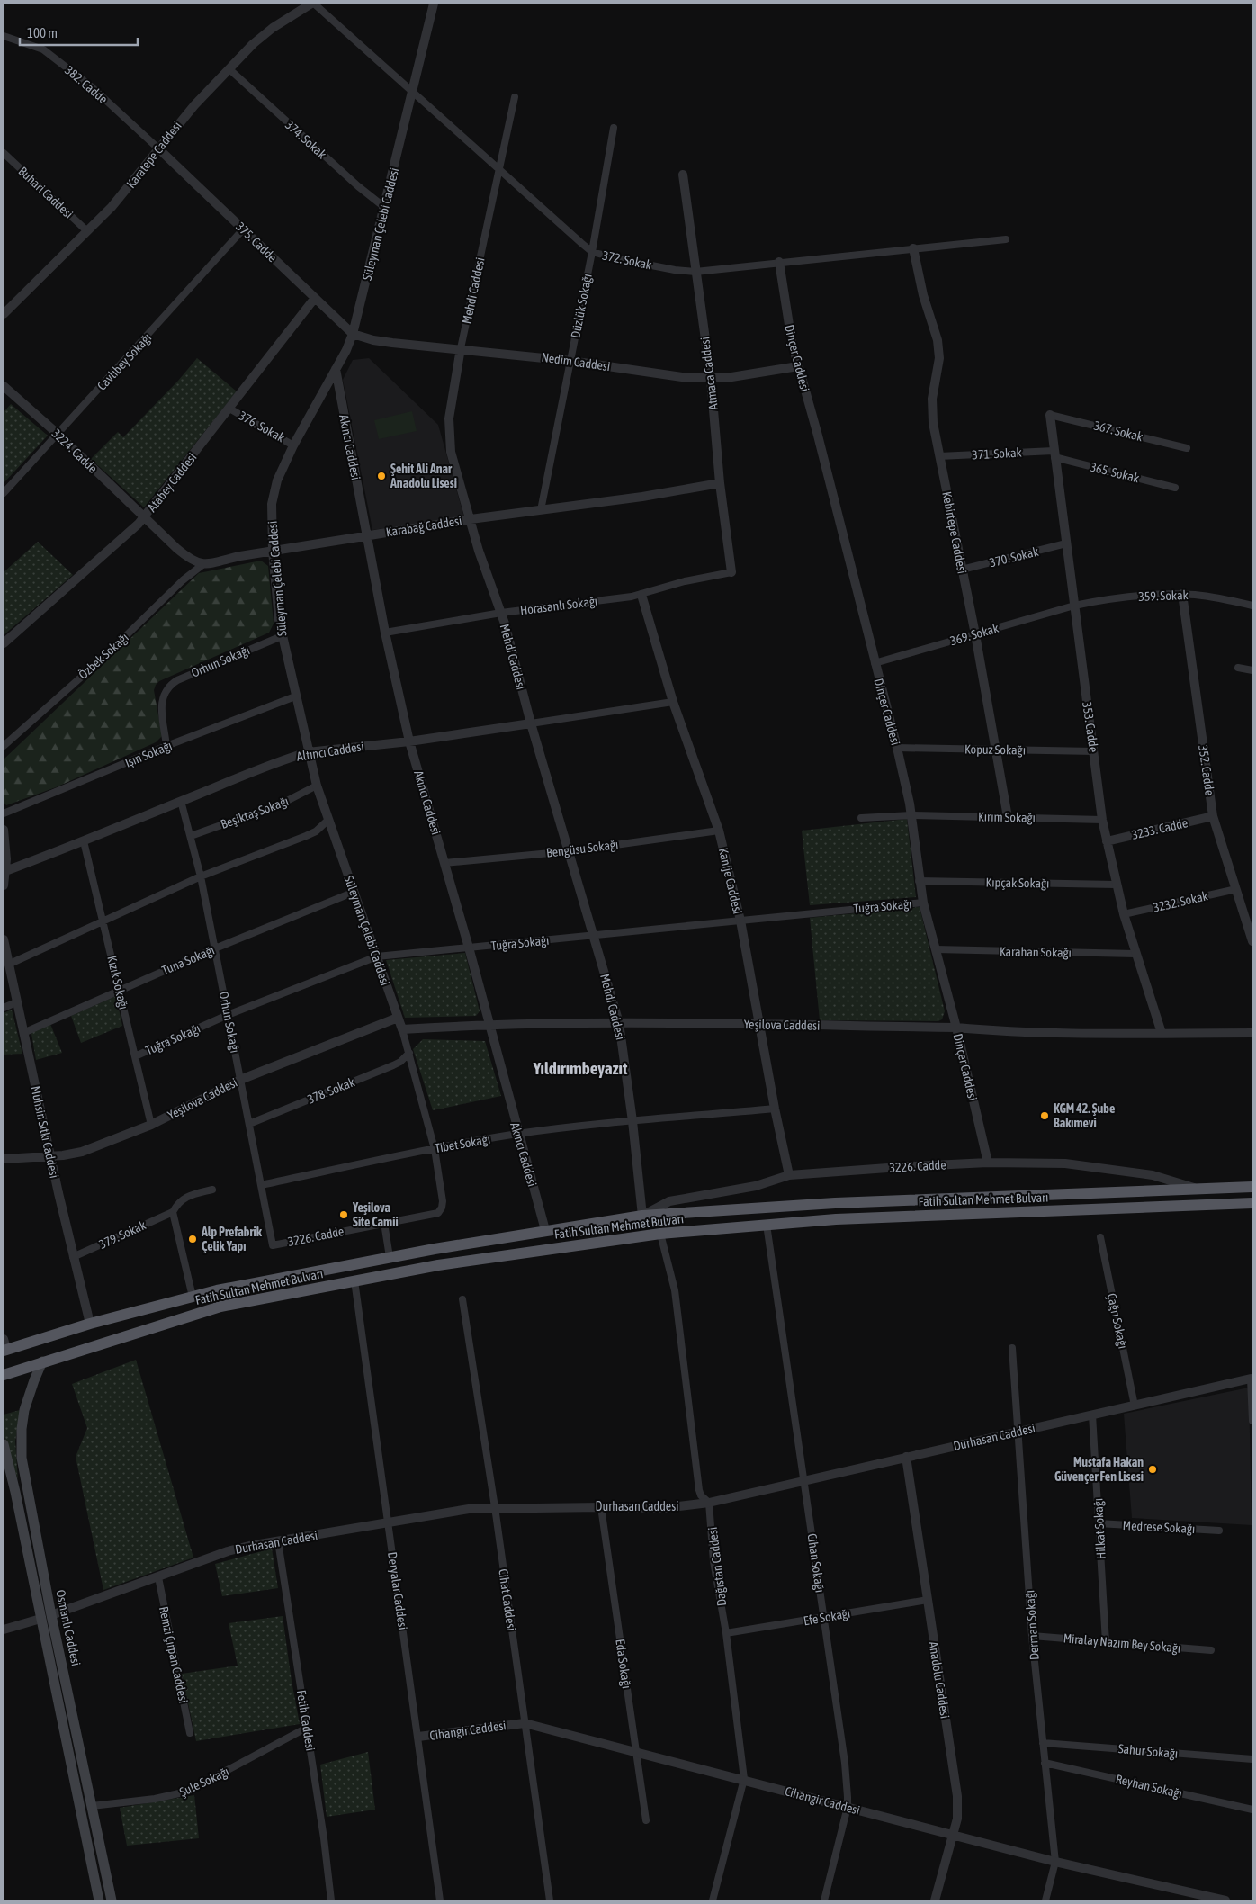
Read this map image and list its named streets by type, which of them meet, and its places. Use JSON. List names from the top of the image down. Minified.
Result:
{"streets":{"highway":["Fatih Sultan Mehmet Bulvarı"],"main road":["Osmanlı Caddesi"],"street":["382. Cadde","374. Sokak","Karatepe Caddesi","Buhari Caddesi","Süleyman Çelebi Caddesi","375. Cadde","372. Sokak","Mehdi Caddesi","Düzlük Sokağı","Dinçer Caddesi","Cavlıbey Sokağı","Nedim Caddesi","Atmaca Caddesi","376. Sokak","367. Sokak","Akıncı Caddesi","3224. Cadde","371. Sokak","365. Sokak","Atabey Caddesi","Karabağ Caddesi","Kebirtepe Caddesi","370. Sokak","359. Sokak","Horasanlı Sokağı","369. Sokak","Özbek Sokağı","Orhun Sokağı","353. Cadde","Kopuz Sokağı","Altıncı Caddesi","Işın Sokağı","352. Cadde","Beşiktaş Sokağı","Kırım Sokağı","3233. Cadde","Bengüsu Sokağı","Kanije Caddesi","Kıpçak Sokağı","3232. Sokak","Tuğra Sokağı","Karahan Sokağı","Tuna Sokağı","Kızık Sokağı","Yeşilova Caddesi","378. Sokak","Muhsin Sıtkı Caddesi","Tibet Sokağı","3226. Cadde","379. Sokak","Çağrı Sokağı","Durhasan Caddesi","Medrese Sokağı","Hilkat Sokağı","Cihan Sokağı","Dağıstan Caddesi","Deryalar Caddesi","Cihat Caddesi","Efe Sokağı","Derman Sokağı","Miralay Nazım Bey Sokağı","Remzi Çırpan Caddesi","Eda Sokağı","Anadolu Caddesi","Fetih Caddesi","Cihangir Caddesi","Sahur Sokağı","Şule Sokağı","Reyhan Sokağı"]},"crossings":[["382. Cadde","Karatepe Caddesi"],["382. Cadde","375. Cadde"],["374. Sokak","Karatepe Caddesi"],["374. Sokak","Süleyman Çelebi Caddesi"],["Karatepe Caddesi","Buhari Caddesi"],["Karatepe Caddesi","375. Cadde"],["Karatepe Caddesi","372. Sokak"],["Süleyman Çelebi Caddesi","375. Cadde"],["Süleyman Çelebi Caddesi","372. Sokak"],["Süleyman Çelebi Caddesi","Nedim Caddesi"],["Süleyman Çelebi Caddesi","376. Sokak"],["Süleyman Çelebi Caddesi","Akıncı Caddesi"],["Süleyman Çelebi Caddesi","Karabağ Caddesi"],["Süleyman Çelebi Caddesi","Orhun Sokağı"],["Süleyman Çelebi Caddesi","Altıncı Caddesi"],["Süleyman Çelebi Caddesi","Işın Sokağı"],["Süleyman Çelebi Caddesi","Beşiktaş Sokağı"],["Süleyman Çelebi Caddesi","Tuğra Sokağı"],["Süleyman Çelebi Caddesi","Tuna Sokağı"],["Süleyman Çelebi Caddesi","Yeşilova Caddesi"],["Süleyman Çelebi Caddesi","378. Sokak"],["Süleyman Çelebi Caddesi","Tibet Sokağı"],["Süleyman Çelebi Caddesi","3226. Cadde"],["375. Cadde","Cavlıbey Sokağı"],["375. Cadde","Nedim Caddesi"],["375. Cadde","Atabey Caddesi"],["372. Sokak","Mehdi Caddesi"],["372. Sokak","Düzlük Sokağı"],["372. Sokak","Dinçer Caddesi"],["372. Sokak","Atmaca Caddesi"],["372. Sokak","Kebirtepe Caddesi"],["Mehdi Caddesi","Nedim Caddesi"],["Mehdi Caddesi","Karabağ Caddesi"],["Mehdi Caddesi","Horasanlı Sokağı"],["Mehdi Caddesi","Altıncı Caddesi"],["Mehdi Caddesi","Bengüsu Sokağı"],["Mehdi Caddesi","Tuğra Sokağı"],["Mehdi Caddesi","Yeşilova Caddesi"],["Mehdi Caddesi","Tibet Sokağı"],["Mehdi Caddesi","3226. Cadde"],["Mehdi Caddesi","Fatih Sultan Mehmet Bulvarı"],["Düzlük Sokağı","Nedim Caddesi"],["Düzlük Sokağı","Karabağ Caddesi"],["Dinçer Caddesi","Nedim Caddesi"],["Dinçer Caddesi","369. Sokak"],["Dinçer Caddesi","Kopuz Sokağı"],["Dinçer Caddesi","Kırım Sokağı"],["Dinçer Caddesi","Kıpçak Sokağı"],["Dinçer Caddesi","Tuğra Sokağı"],["Dinçer Caddesi","Karahan Sokağı"],["Dinçer Caddesi","Yeşilova Caddesi"],["Dinçer Caddesi","3226. Cadde"],["Cavlıbey Sokağı","3224. Cadde"],["Nedim Caddesi","Atmaca Caddesi"],["Atmaca Caddesi","Karabağ Caddesi"],["Atmaca Caddesi","Horasanlı Sokağı"],["376. Sokak","Atabey Caddesi"],["367. Sokak","353. Cadde"],["Akıncı Caddesi","Karabağ Caddesi"],["Akıncı Caddesi","Horasanlı Sokağı"],["Akıncı Caddesi","Altıncı Caddesi"],["Akıncı Caddesi","Bengüsu Sokağı"],["Akıncı Caddesi","Tuğra Sokağı"],["Akıncı Caddesi","Yeşilova Caddesi"],["Akıncı Caddesi","Tibet Sokağı"],["Akıncı Caddesi","Fatih Sultan Mehmet Bulvarı"],["3224. Cadde","Atabey Caddesi"],["371. Sokak","365. Sokak"],["371. Sokak","Kebirtepe Caddesi"],["371. Sokak","353. Cadde"],["365. Sokak","353. Cadde"],["Karabağ Caddesi","Özbek Sokağı"],["Kebirtepe Caddesi","370. Sokak"],["Kebirtepe Caddesi","369. Sokak"],["Kebirtepe Caddesi","Kopuz Sokağı"],["Kebirtepe Caddesi","Kırım Sokağı"],["370. Sokak","353. Cadde"],["359. Sokak","369. Sokak"],["359. Sokak","353. Cadde"],["359. Sokak","352. Cadde"],["Horasanlı Sokağı","Kanije Caddesi"],["369. Sokak","353. Cadde"],["Orhun Sokağı","Altıncı Caddesi"],["Orhun Sokağı","Işın Sokağı"],["Orhun Sokağı","Beşiktaş Sokağı"],["Orhun Sokağı","Tuğra Sokağı"],["Orhun Sokağı","Tuna Sokağı"],["Orhun Sokağı","Yeşilova Caddesi"],["Orhun Sokağı","378. Sokak"],["Orhun Sokağı","Tibet Sokağı"],["Orhun Sokağı","3226. Cadde"],["353. Cadde","Kopuz Sokağı"],["353. Cadde","Kırım Sokağı"],["353. Cadde","3233. Cadde"],["353. Cadde","Kıpçak Sokağı"],["353. Cadde","3232. Sokak"],["353. Cadde","Karahan Sokağı"],["353. Cadde","Yeşilova Caddesi"],["Altıncı Caddesi","Kanije Caddesi"],["Altıncı Caddesi","Kızık Sokağı"],["352. Cadde","3233. Cadde"],["352. Cadde","3232. Sokak"],["Bengüsu Sokağı","Kanije Caddesi"],["Kanije Caddesi","Tuğra Sokağı"],["Kanije Caddesi","Yeşilova Caddesi"],["Kanije Caddesi","Tibet Sokağı"],["Kanije Caddesi","3226. Cadde"],["Tuğra Sokağı","Kızık Sokağı"],["Tuna Sokağı","Kızık Sokağı"],["Tuna Sokağı","Muhsin Sıtkı Caddesi"],["Kızık Sokağı","Yeşilova Caddesi"],["Yeşilova Caddesi","Muhsin Sıtkı Caddesi"],["Muhsin Sıtkı Caddesi","Fatih Sultan Mehmet Bulvarı"],["Muhsin Sıtkı Caddesi","379. Sokak"],["3226. Cadde","Fatih Sultan Mehmet Bulvarı"],["Fatih Sultan Mehmet Bulvarı","Cihan Sokağı"],["Fatih Sultan Mehmet Bulvarı","Dağıstan Caddesi"],["Fatih Sultan Mehmet Bulvarı","Deryalar Caddesi"],["Fatih Sultan Mehmet Bulvarı","Osmanlı Caddesi"],["Çağrı Sokağı","Durhasan Caddesi"],["Durhasan Caddesi","Hilkat Sokağı"],["Durhasan Caddesi","Cihan Sokağı"],["Durhasan Caddesi","Dağıstan Caddesi"],["Durhasan Caddesi","Deryalar Caddesi"],["Durhasan Caddesi","Cihat Caddesi"],["Durhasan Caddesi","Derman Sokağı"],["Durhasan Caddesi","Osmanlı Caddesi"],["Durhasan Caddesi","Remzi Çırpan Caddesi"],["Durhasan Caddesi","Eda Sokağı"],["Durhasan Caddesi","Anadolu Caddesi"],["Durhasan Caddesi","Fetih Caddesi"],["Medrese Sokağı","Hilkat Sokağı"],["Hilkat Sokağı","Miralay Nazım Bey Sokağı"],["Cihan Sokağı","Efe Sokağı"],["Cihan Sokağı","Cihangir Caddesi"],["Dağıstan Caddesi","Efe Sokağı"],["Dağıstan Caddesi","Cihangir Caddesi"],["Deryalar Caddesi","Cihangir Caddesi"],["Cihat Caddesi","Cihangir Caddesi"],["Efe Sokağı","Anadolu Caddesi"],["Derman Sokağı","Miralay Nazım Bey Sokağı"],["Derman Sokağı","Cihangir Caddesi"],["Derman Sokağı","Sahur Sokağı"],["Derman Sokağı","Reyhan Sokağı"],["Osmanlı Caddesi","Şule Sokağı"],["Eda Sokağı","Cihangir Caddesi"],["Anadolu Caddesi","Cihangir Caddesi"],["Fetih Caddesi","Şule Sokağı"]],"districts":["Yıldırımbeyazıt"],"places":["Şehit Ali Anar Anadolu Lisesi","KGM 42. Şube Bakımevi","Yeşilova Site Camii","Alp Prefabrik Çelik Yapı","Mustafa Hakan Güvençer Fen Lisesi"],"scale_bar":"100 m"}
